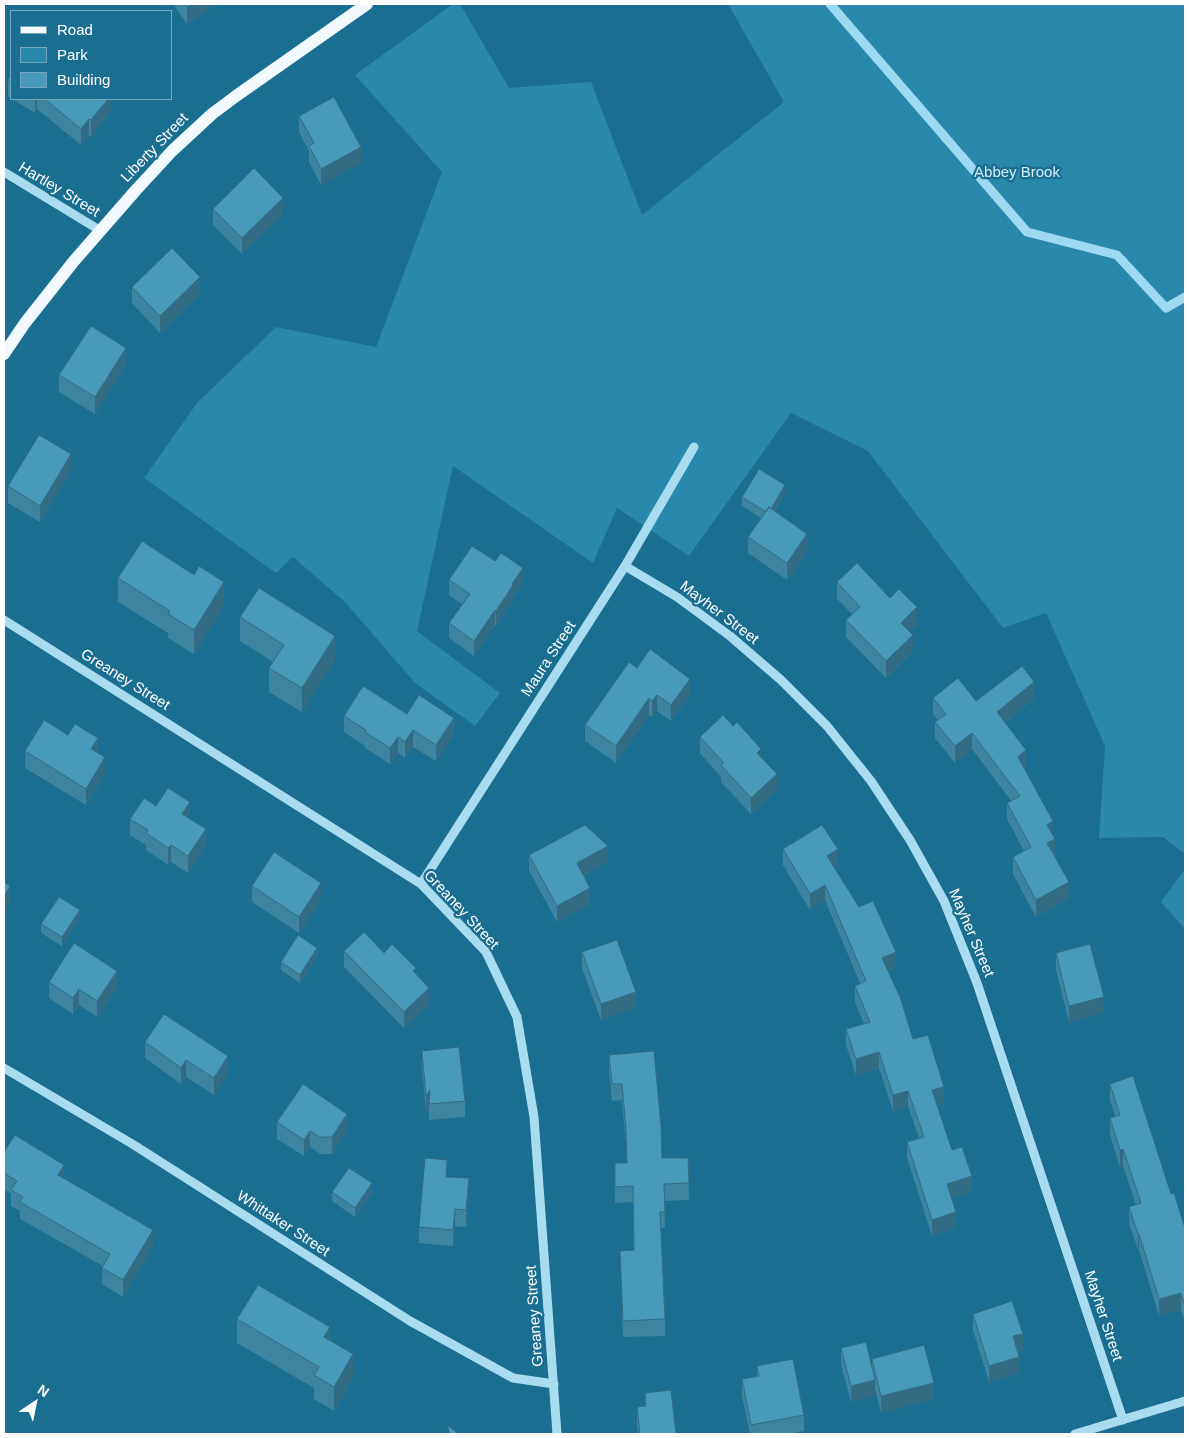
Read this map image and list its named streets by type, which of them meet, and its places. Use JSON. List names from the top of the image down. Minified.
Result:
{"streets":{"main road":["Liberty Street"],"street":["Hartley Street","Mayher Street","Maura Street","Greaney Street","Whittaker Street"]},"crossings":[["Liberty Street","Hartley Street"],["Mayher Street","Maura Street"],["Maura Street","Greaney Street"],["Greaney Street","Whittaker Street"]],"parks":["Abbey Brook"],"legend":["Road","Park","Building"],"north":"top right"}
